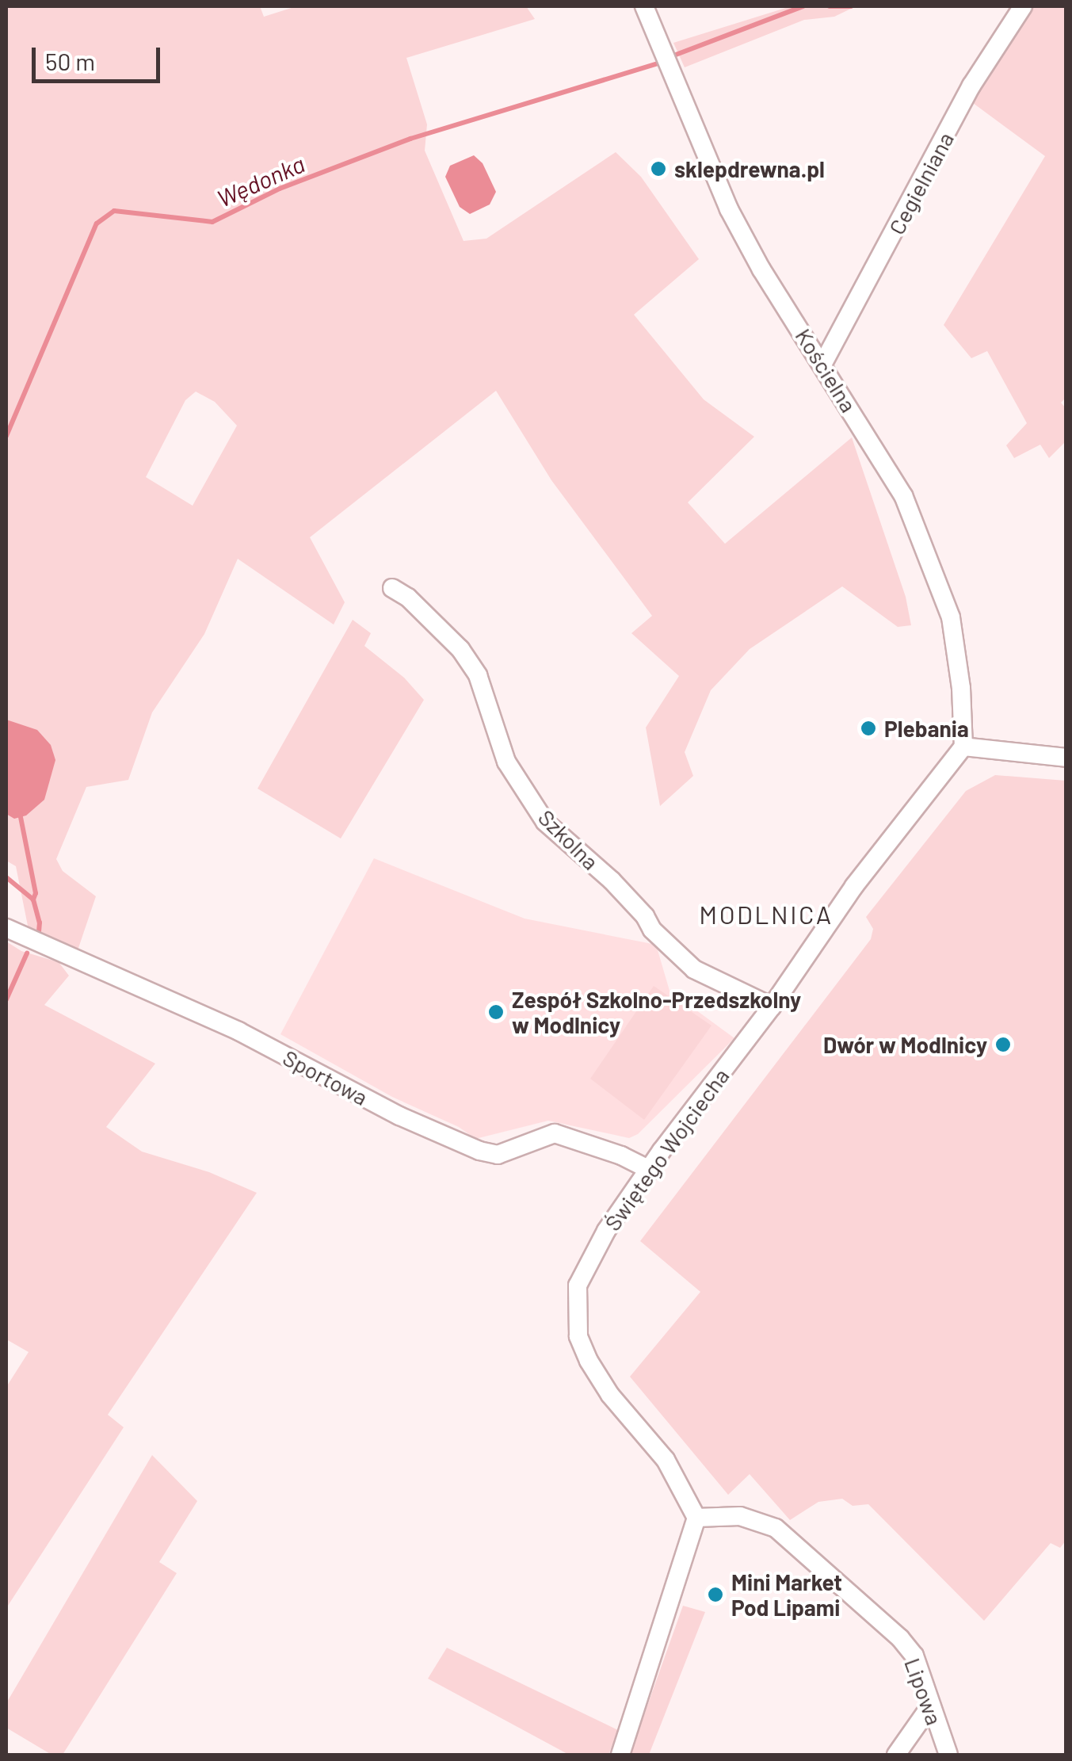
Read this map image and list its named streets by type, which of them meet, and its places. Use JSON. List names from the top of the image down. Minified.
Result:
{"streets":{"street":["Cegielniana","Kościelna","Szkolna","Sportowa","Świętego Wojciecha","Lipowa"]},"crossings":[["Cegielniana","Kościelna"],["Kościelna","Świętego Wojciecha"],["Szkolna","Świętego Wojciecha"],["Sportowa","Świętego Wojciecha"],["Świętego Wojciecha","Lipowa"]],"districts":["MODLNICA"],"water":["Wędonka"],"places":["sklepdrewna.pl","Plebania","Zespół Szkolno-Przedszkolny w Modlnicy","Dwór w Modlnicy","Mini Market Pod Lipami"],"scale_bar":"50 m"}
